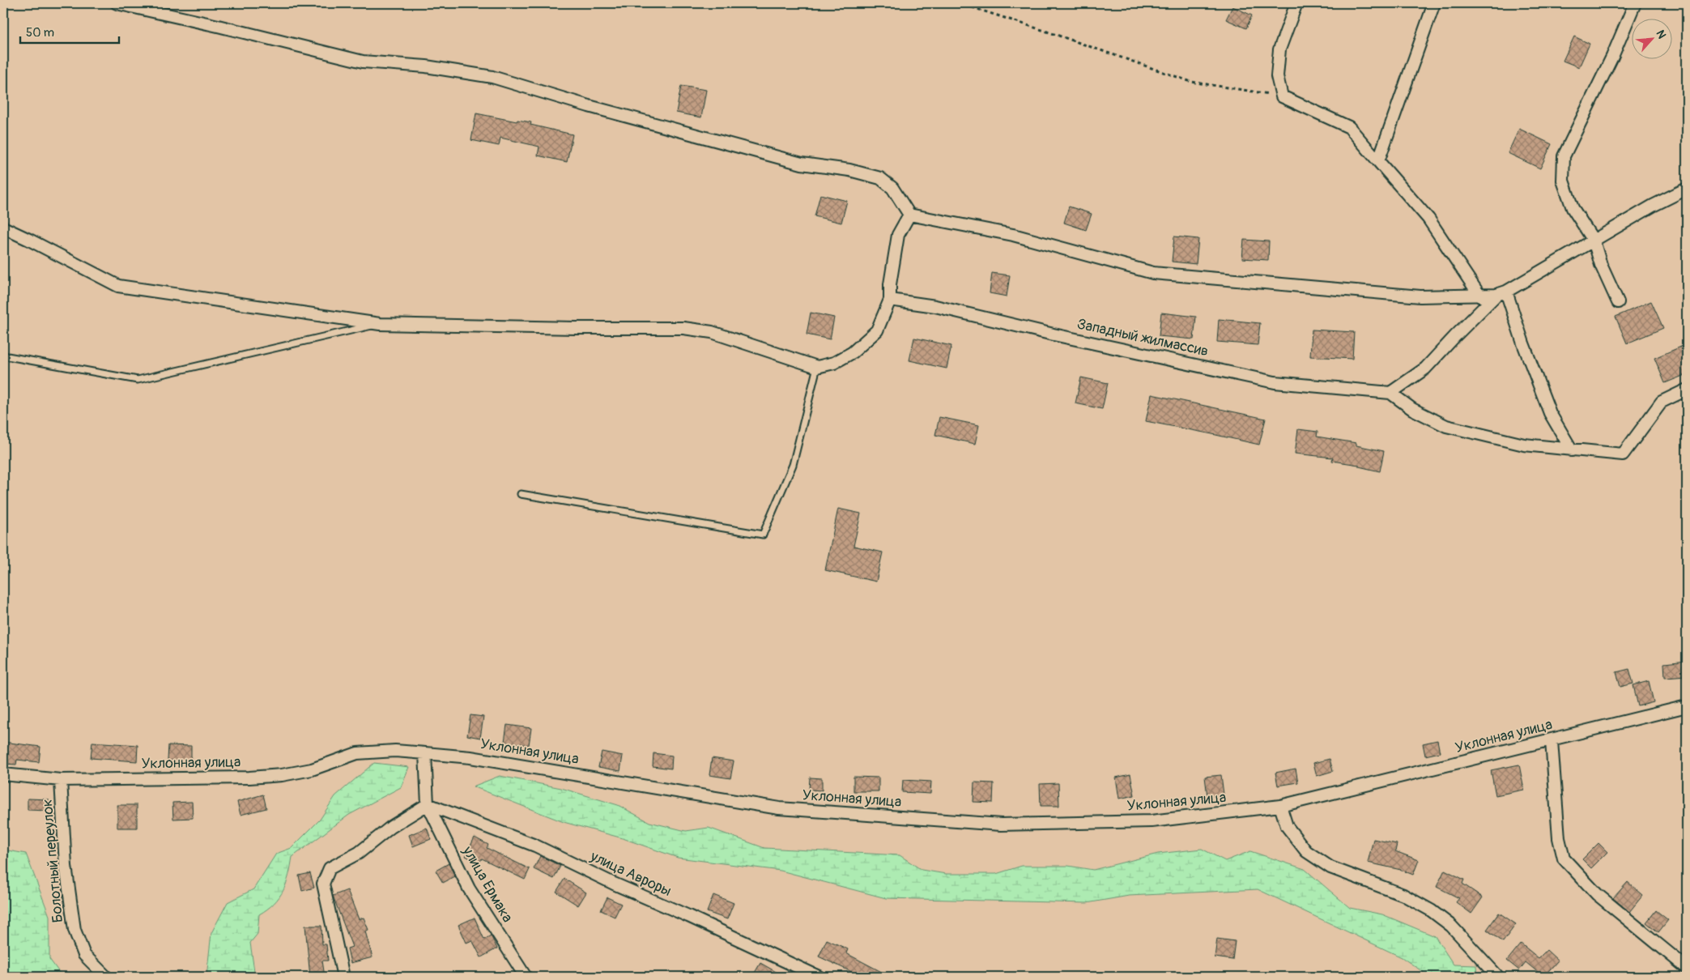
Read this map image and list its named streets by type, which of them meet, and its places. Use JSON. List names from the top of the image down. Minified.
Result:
{"streets":{"street":["Западный жилмассив","Уклонная улица","Болотный переулок","улица Авроры","улица Ермака"]},"crossings":[["Уклонная улица","Болотный переулок"],["улица Авроры","улица Ермака"]],"scale_bar":"50 m","north":"top right"}
